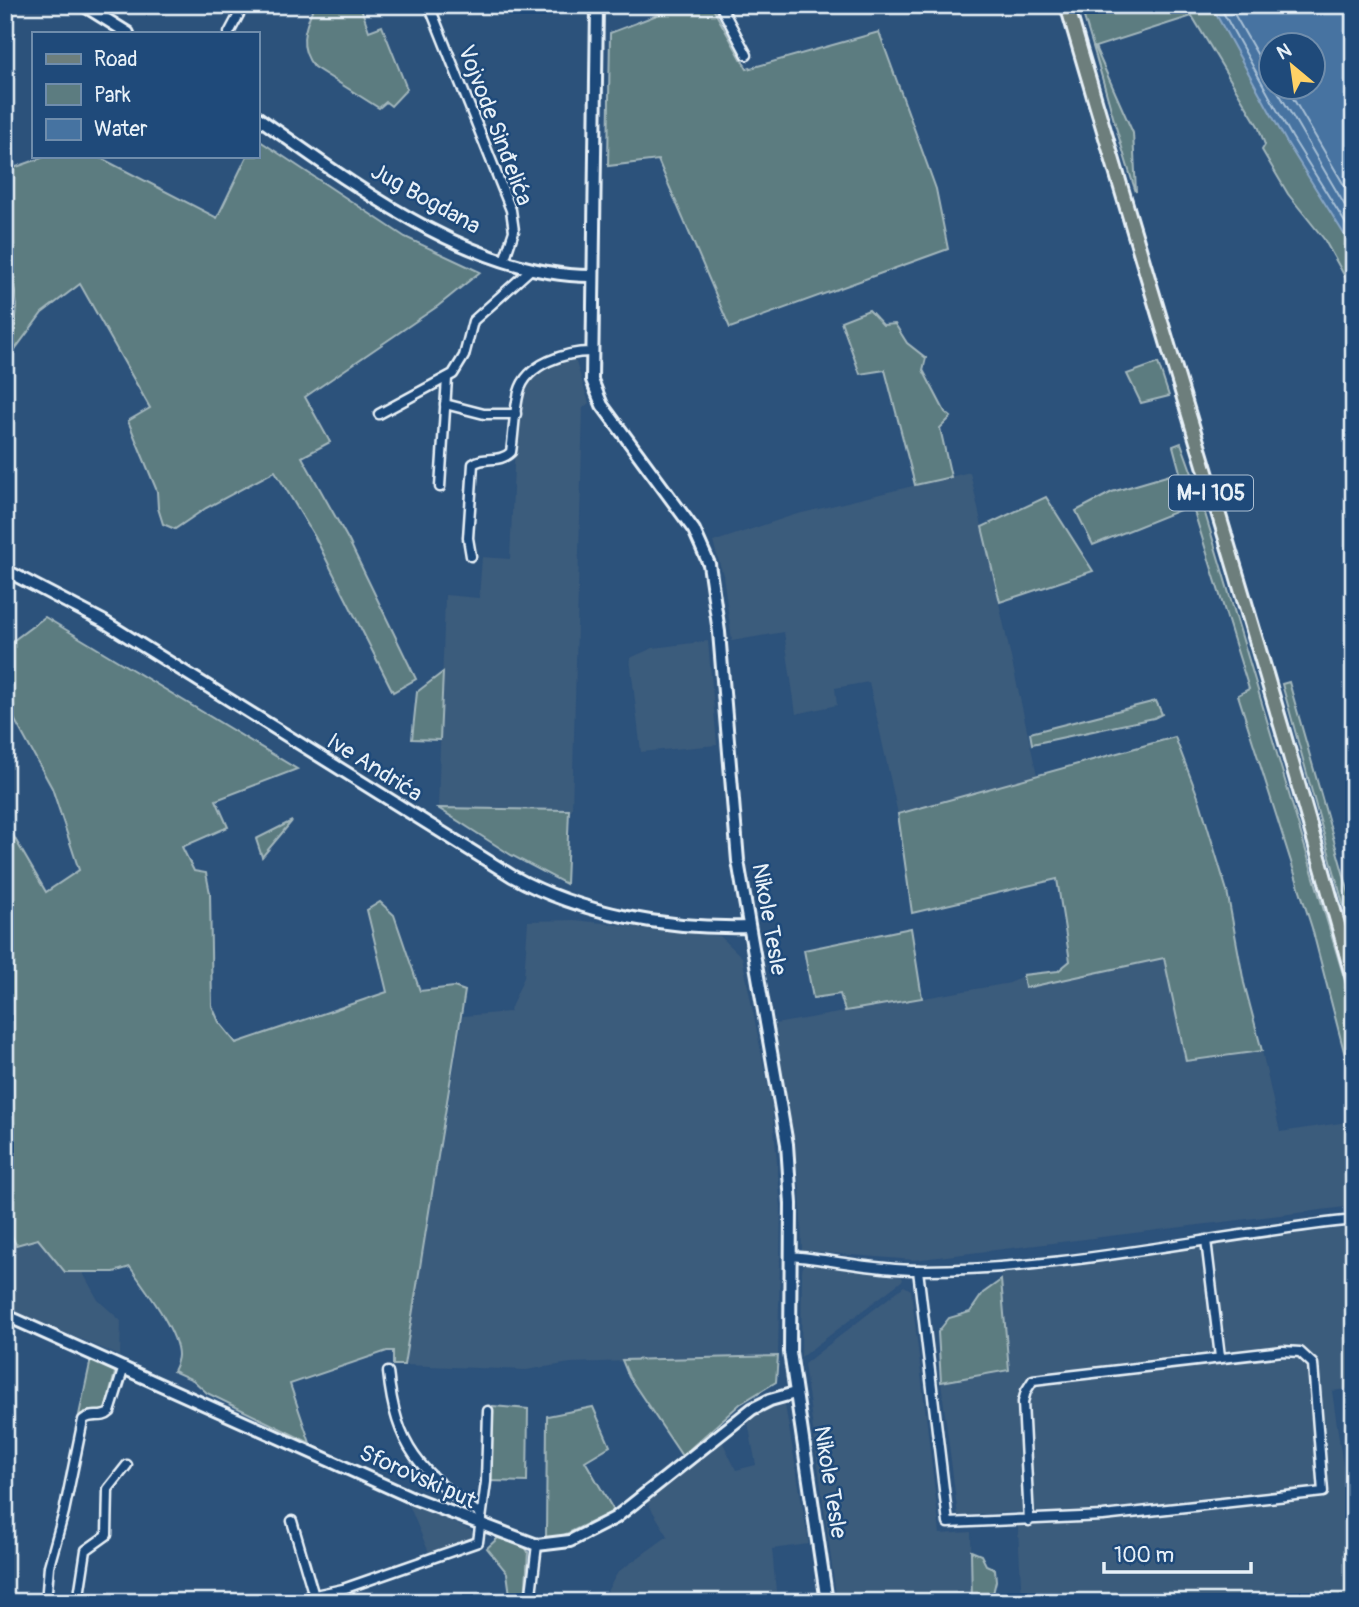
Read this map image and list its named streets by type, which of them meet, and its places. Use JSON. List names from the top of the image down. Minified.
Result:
{"streets":{"main road":["M-I 105"],"street":["Vojvode Sinđelića","Jug Bogdana","Ive Andrića","Nikole Tesle","Sforovski put"]},"crossings":[["Vojvode Sinđelića","Jug Bogdana"],["Jug Bogdana","Nikole Tesle"],["Ive Andrića","Nikole Tesle"],["Nikole Tesle","Sforovski put"]],"legend":["Road","Park","Water"],"scale_bar":"100 m","north":"top left"}
